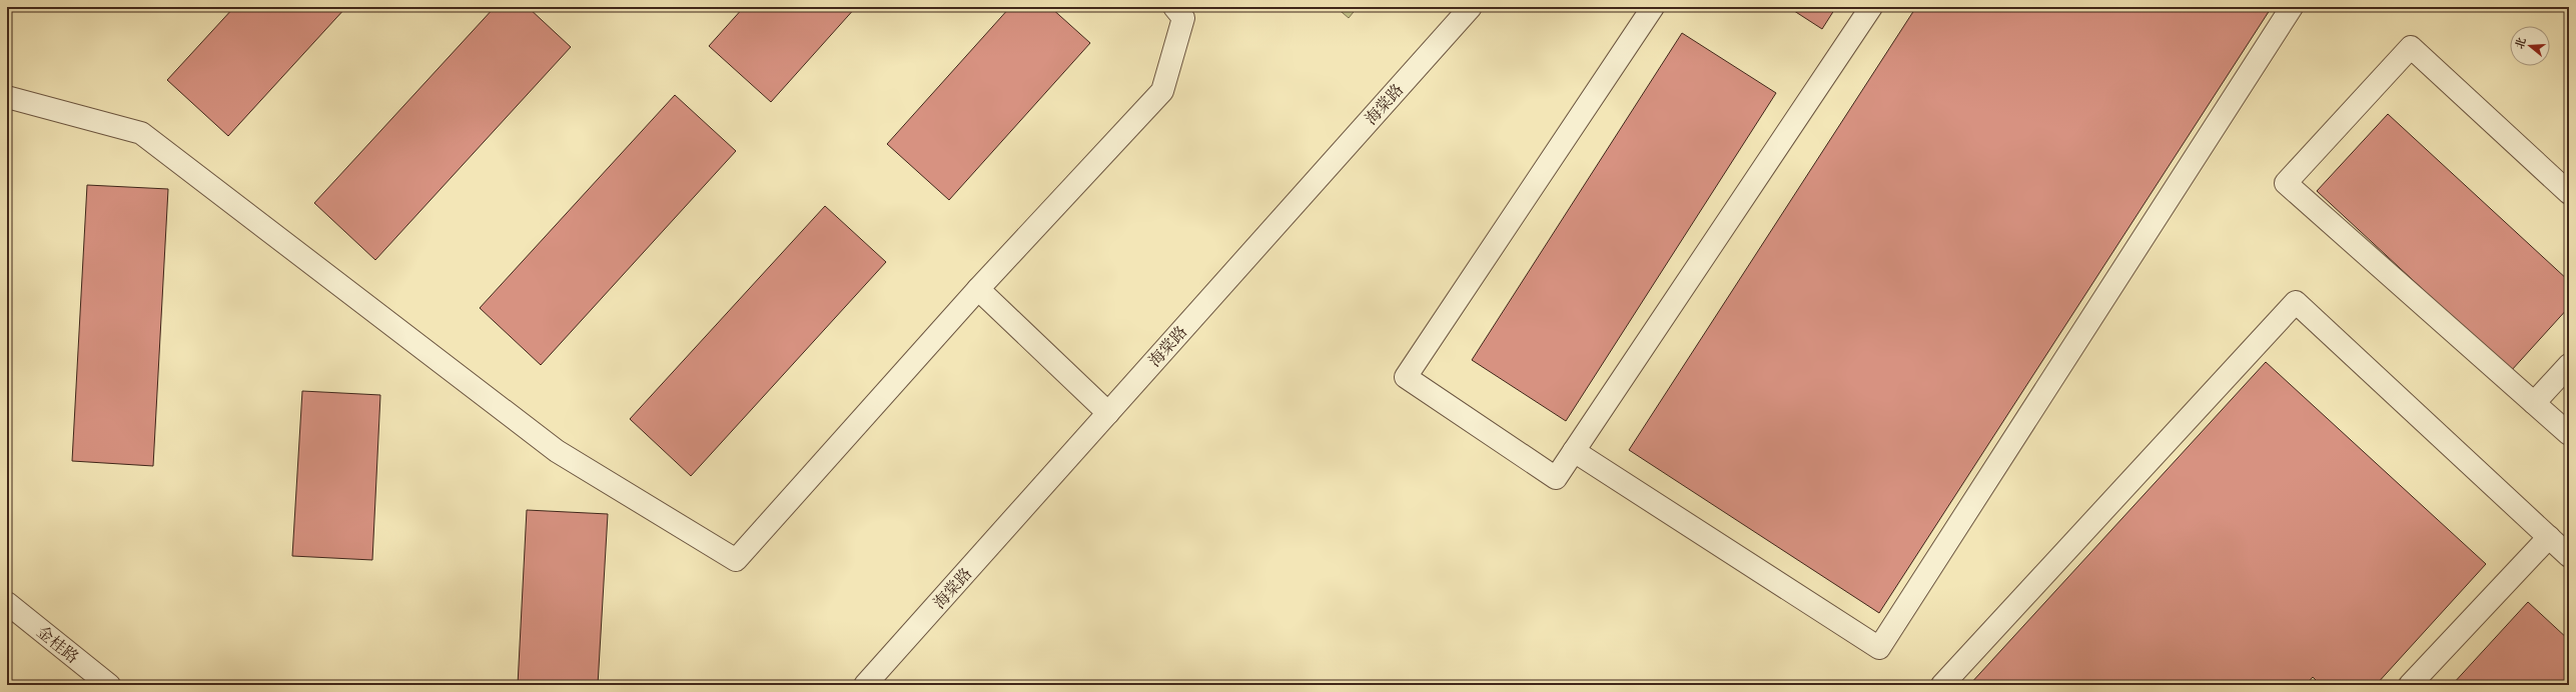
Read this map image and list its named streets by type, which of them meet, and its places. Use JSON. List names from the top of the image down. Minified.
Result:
{"streets":{"street":["海棠路","金桂路"]},"north":"left"}
